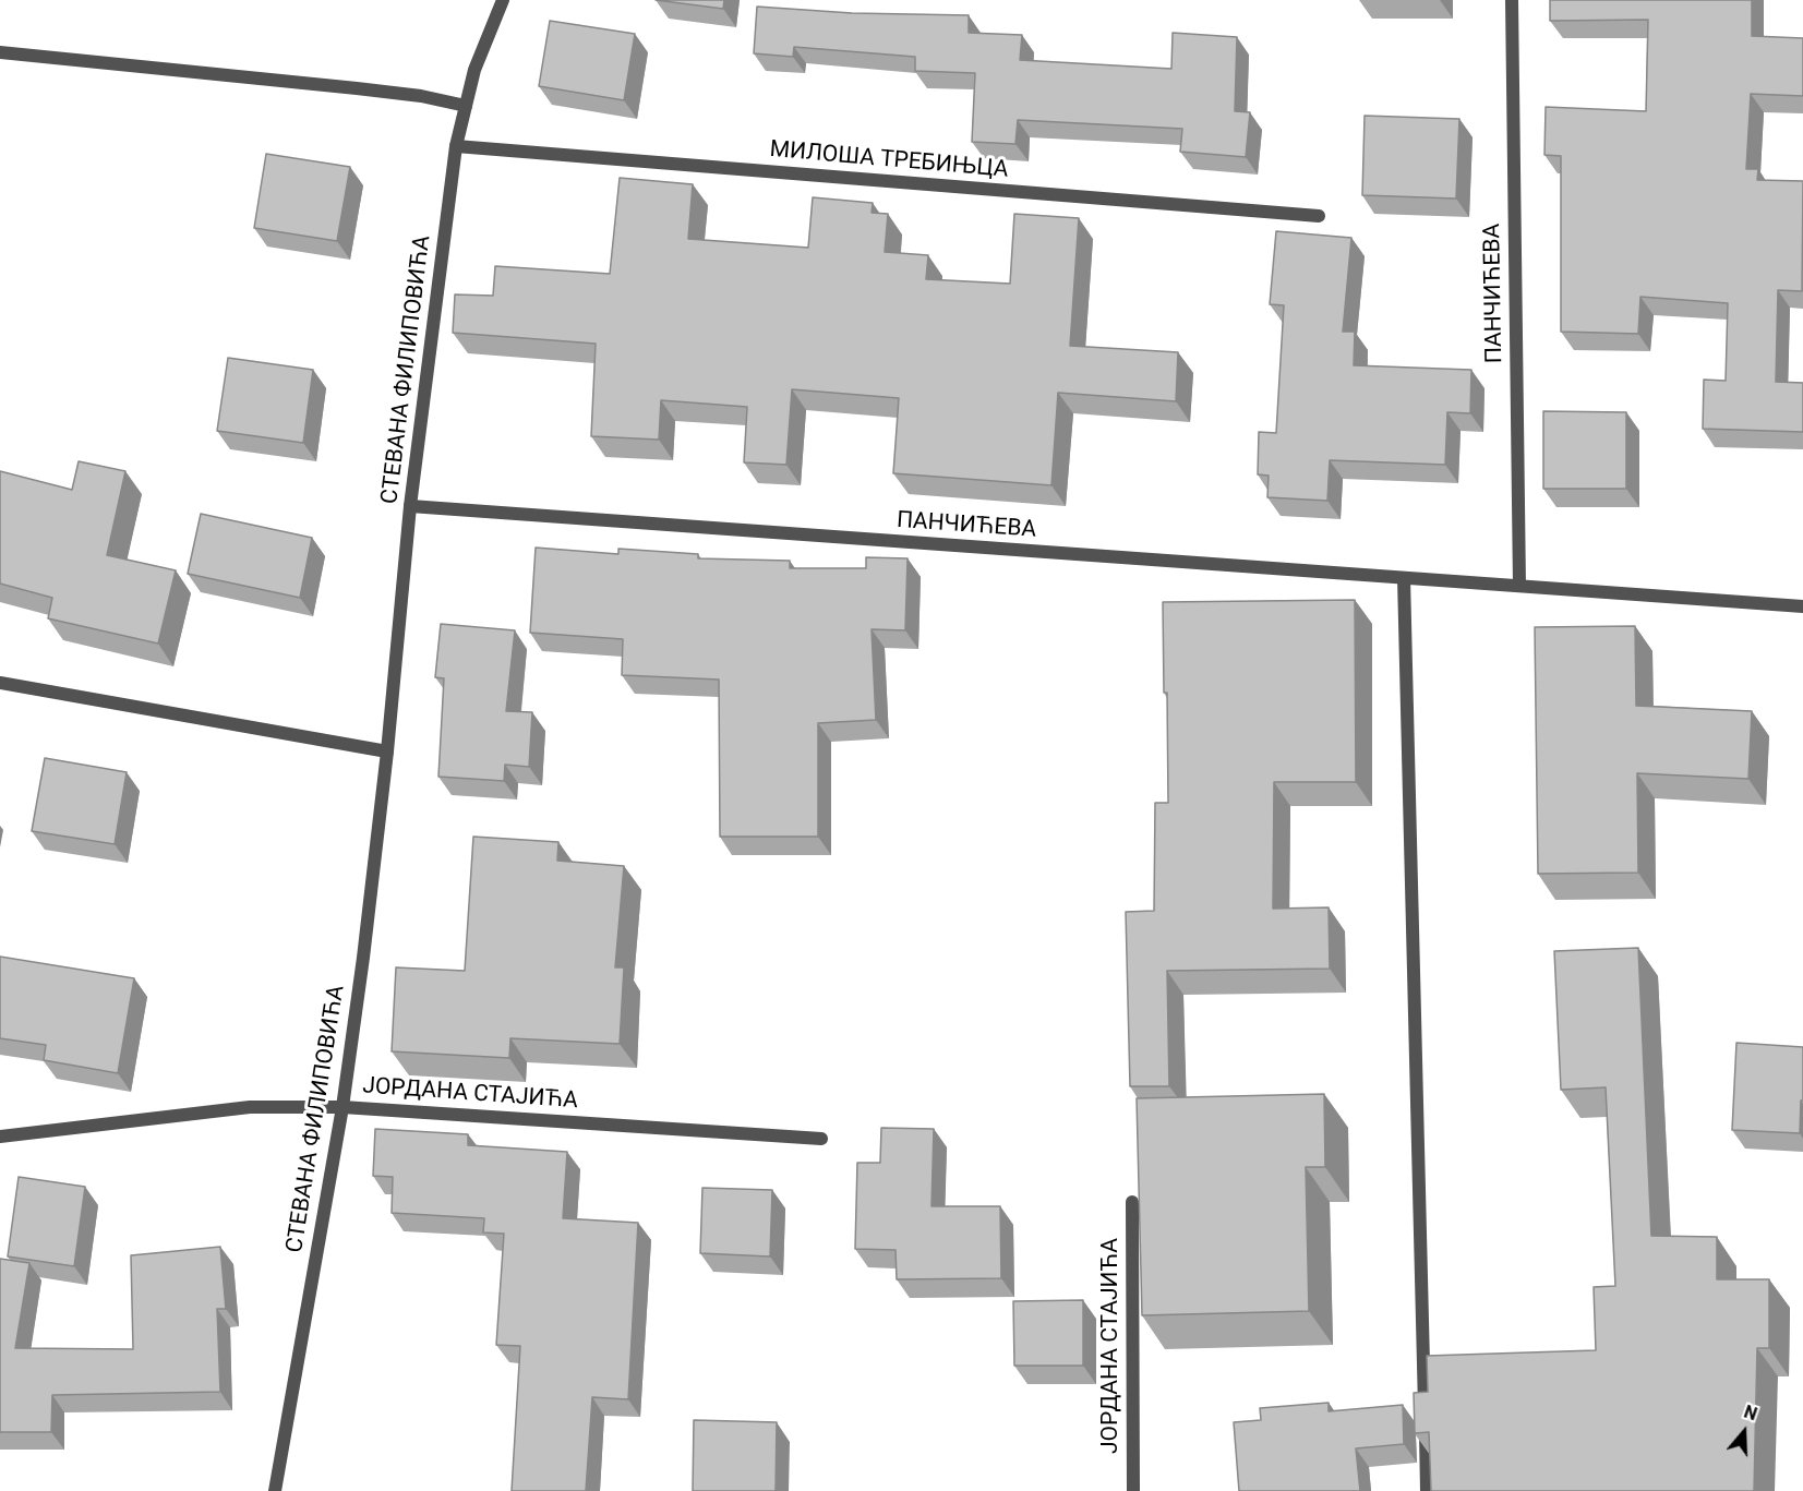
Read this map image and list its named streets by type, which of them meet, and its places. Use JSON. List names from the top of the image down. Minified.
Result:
{"streets":{"street":["МИЛОША ТРЕБИЊЦА","ПАНЧИЋЕВА","СТЕВАНА ФИЛИПОВИЋА","ЈОРДАНА СТАЈИЋА"]},"crossings":[["МИЛОША ТРЕБИЊЦА","СТЕВАНА ФИЛИПОВИЋА"],["ПАНЧИЋЕВА","СТЕВАНА ФИЛИПОВИЋА"],["СТЕВАНА ФИЛИПОВИЋА","ЈОРДАНА СТАЈИЋА"]],"north":"top"}
